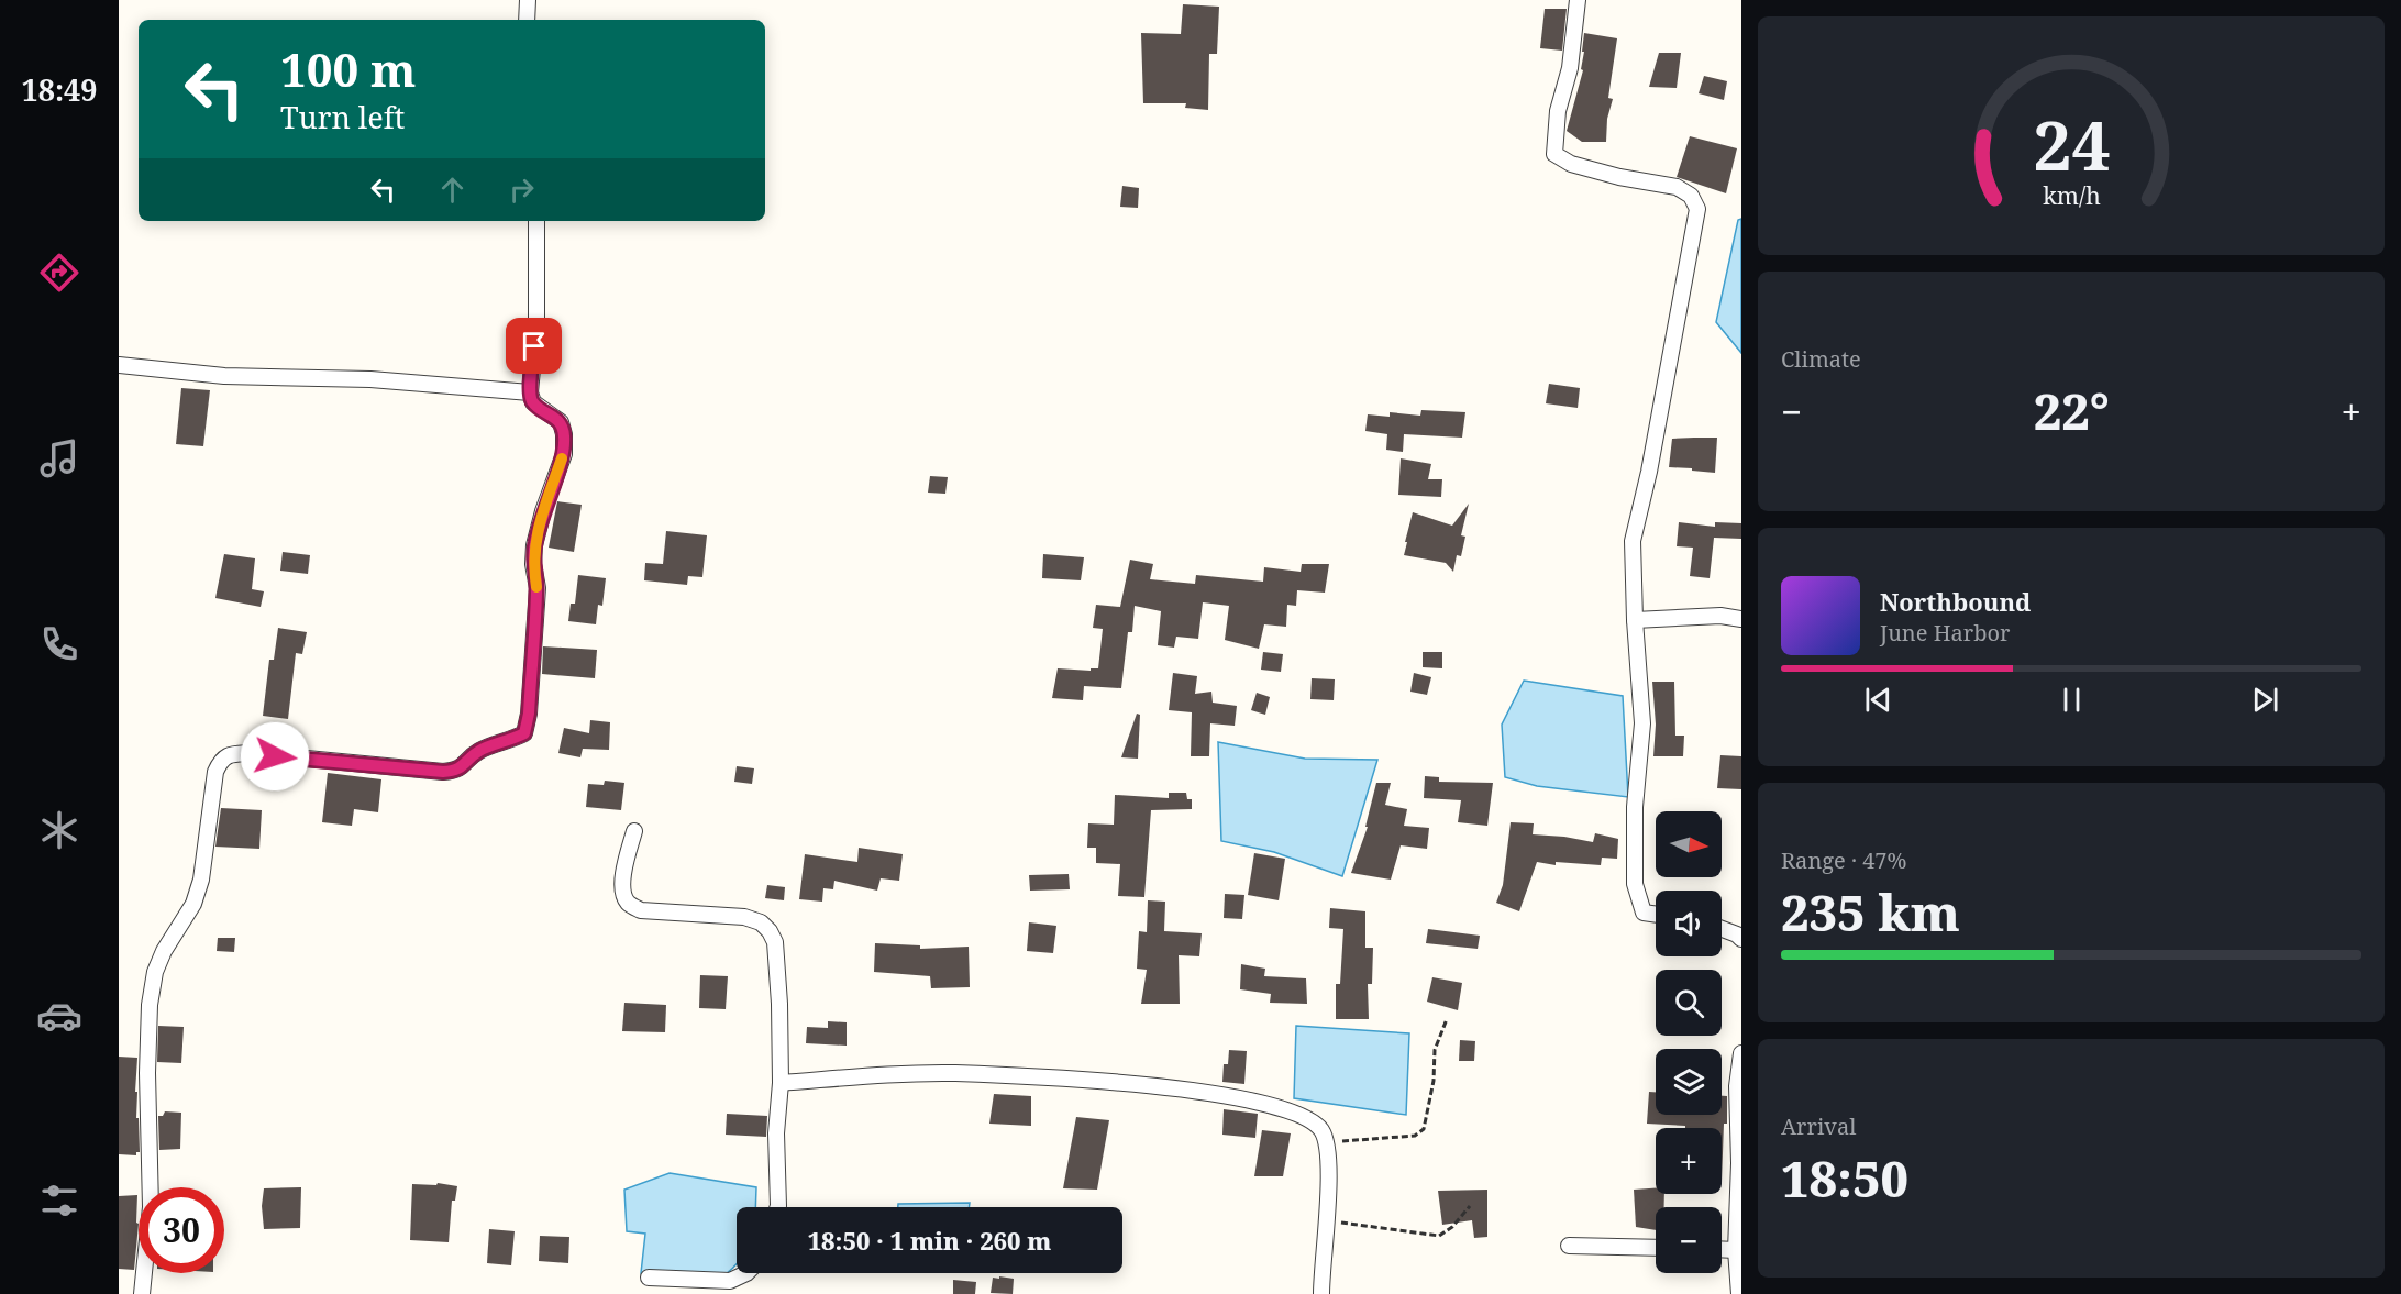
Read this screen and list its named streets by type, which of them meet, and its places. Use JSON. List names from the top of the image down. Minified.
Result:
{"north":"right","page":{"tabs":"18:49","turn":["100 m","Turn left"],"tile":["Climate",["Range · 47%","235 km"],["Arrival","18:50"]],"heat":["−","22°","+"],"song":["Northbound","June Harbor"],"map_buttons":["+","−"],"limit":"30","trip":"18:50 · 1 min · 260 m","gauge":["24","km/h"]}}
